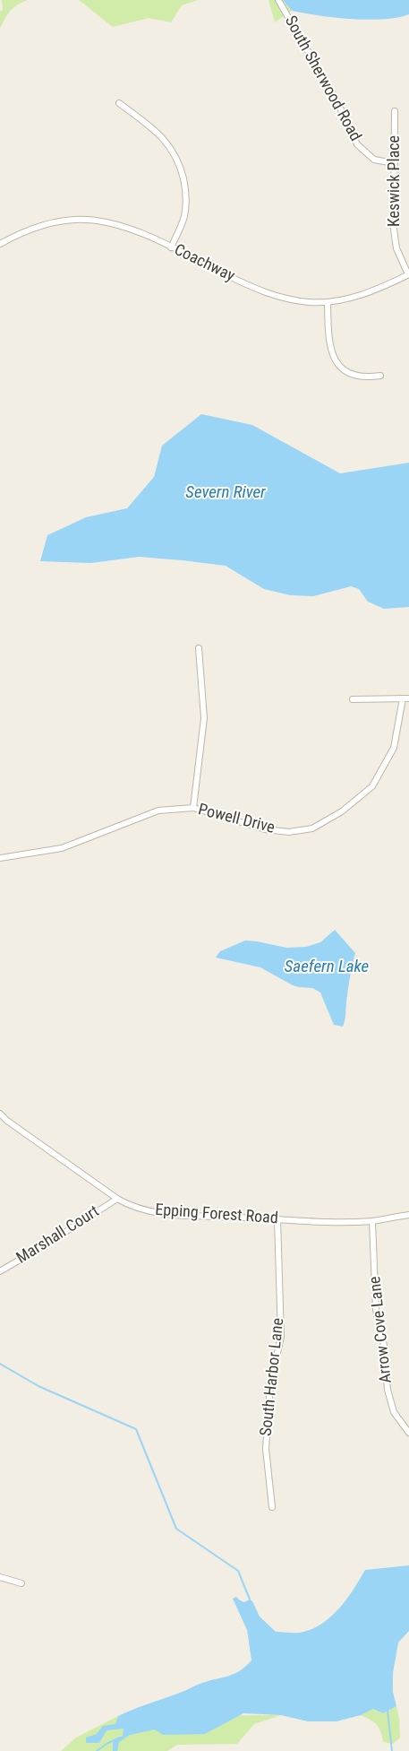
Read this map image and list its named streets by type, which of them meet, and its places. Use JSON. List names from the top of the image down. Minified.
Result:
{"streets":{"street":["South Sherwood Road","Keswick Place","Coachway","Powell Drive","Epping Forest Road","Marshall Court","Arrow Cove Lane","South Harbor Lane"]},"crossings":[["South Sherwood Road","Keswick Place"],["Keswick Place","Coachway"],["Epping Forest Road","Marshall Court"],["Epping Forest Road","Arrow Cove Lane"],["Epping Forest Road","South Harbor Lane"]],"water":["Severn River","Saefern Lake"]}
